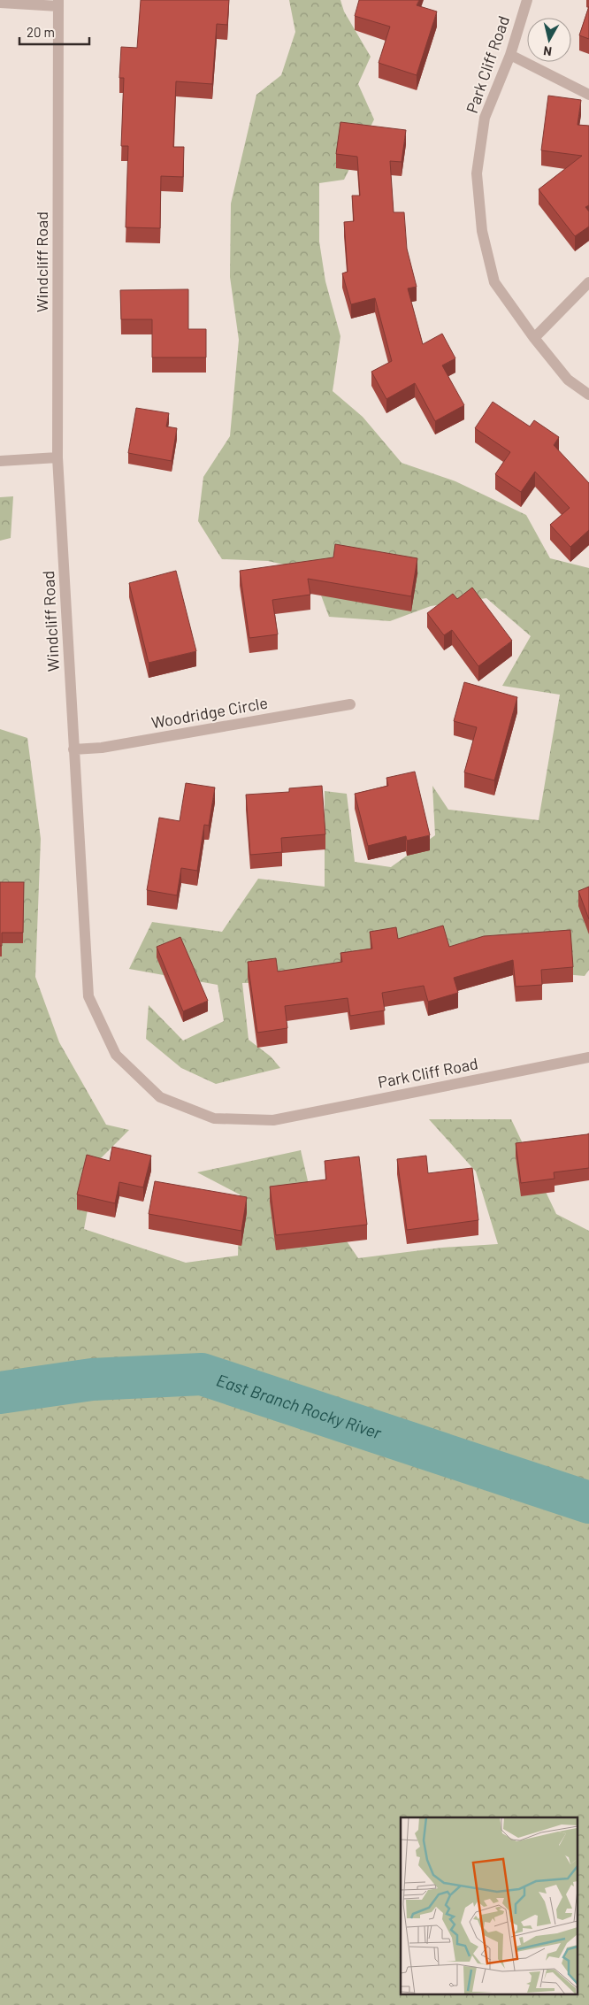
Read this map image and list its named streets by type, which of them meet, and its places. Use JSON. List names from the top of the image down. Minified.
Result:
{"streets":{"street":["Park Cliff Road","Windcliff Road","Woodridge Circle"]},"crossings":[["Park Cliff Road","Windcliff Road"],["Windcliff Road","Woodridge Circle"]],"water":["East Branch Rocky River"],"scale_bar":"20 m","north":"bottom"}
